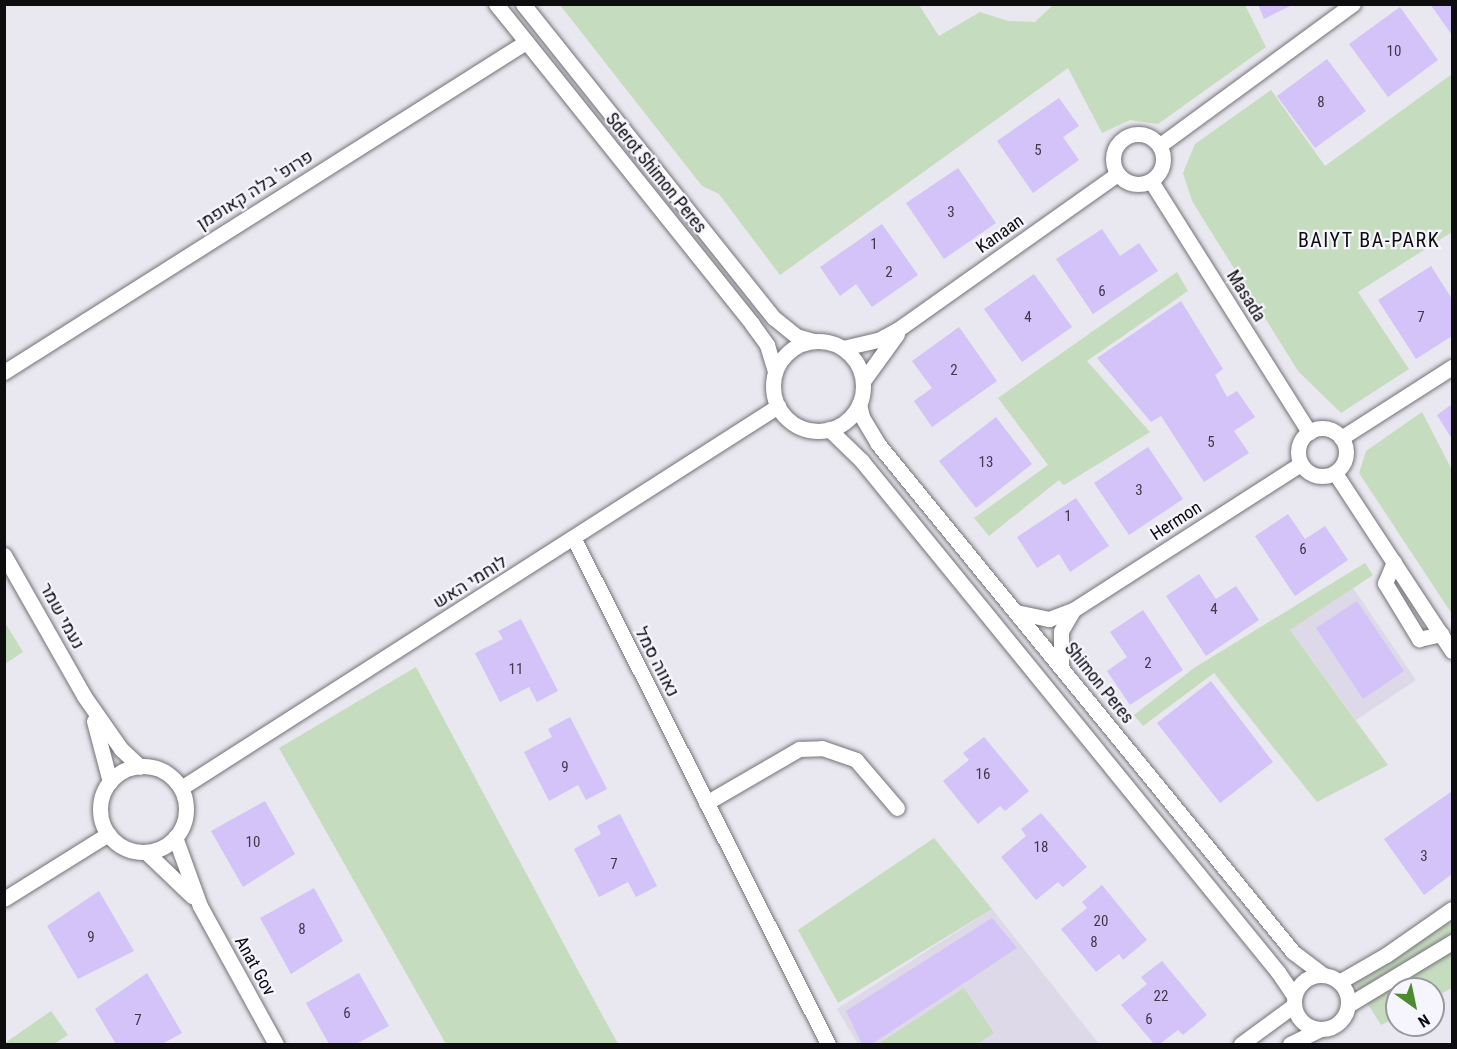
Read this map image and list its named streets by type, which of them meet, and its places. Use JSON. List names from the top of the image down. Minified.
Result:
{"streets":{"street":["Sderot Shimon Peres","פרופ' בלה קאופמן","Kanaan","Masada","Hermon","לוחמי האש","נעמי שמר","נאווה סמל","Shimon Peres","Anat Gov"]},"crossings":[["Sderot Shimon Peres","פרופ' בלה קאופמן"],["Sderot Shimon Peres","Kanaan"],["Sderot Shimon Peres","לוחמי האש"],["Sderot Shimon Peres","Shimon Peres"],["Kanaan","Masada"],["Kanaan","לוחמי האש"],["Kanaan","Shimon Peres"],["Masada","Hermon"],["Hermon","Shimon Peres"],["לוחמי האש","נעמי שמר"],["לוחמי האש","נאווה סמל"],["לוחמי האש","Shimon Peres"],["לוחמי האש","Anat Gov"],["נעמי שמר","Anat Gov"]],"districts":["BAIYT BA-PARK"],"house_numbers":["10","8","5","3","1","2","6","4","7","2","5","13","3","1","6","4","2","11","9","16","10","18","3","7","20","8","9","8","22","6","6","7"],"north":"bottom right"}
